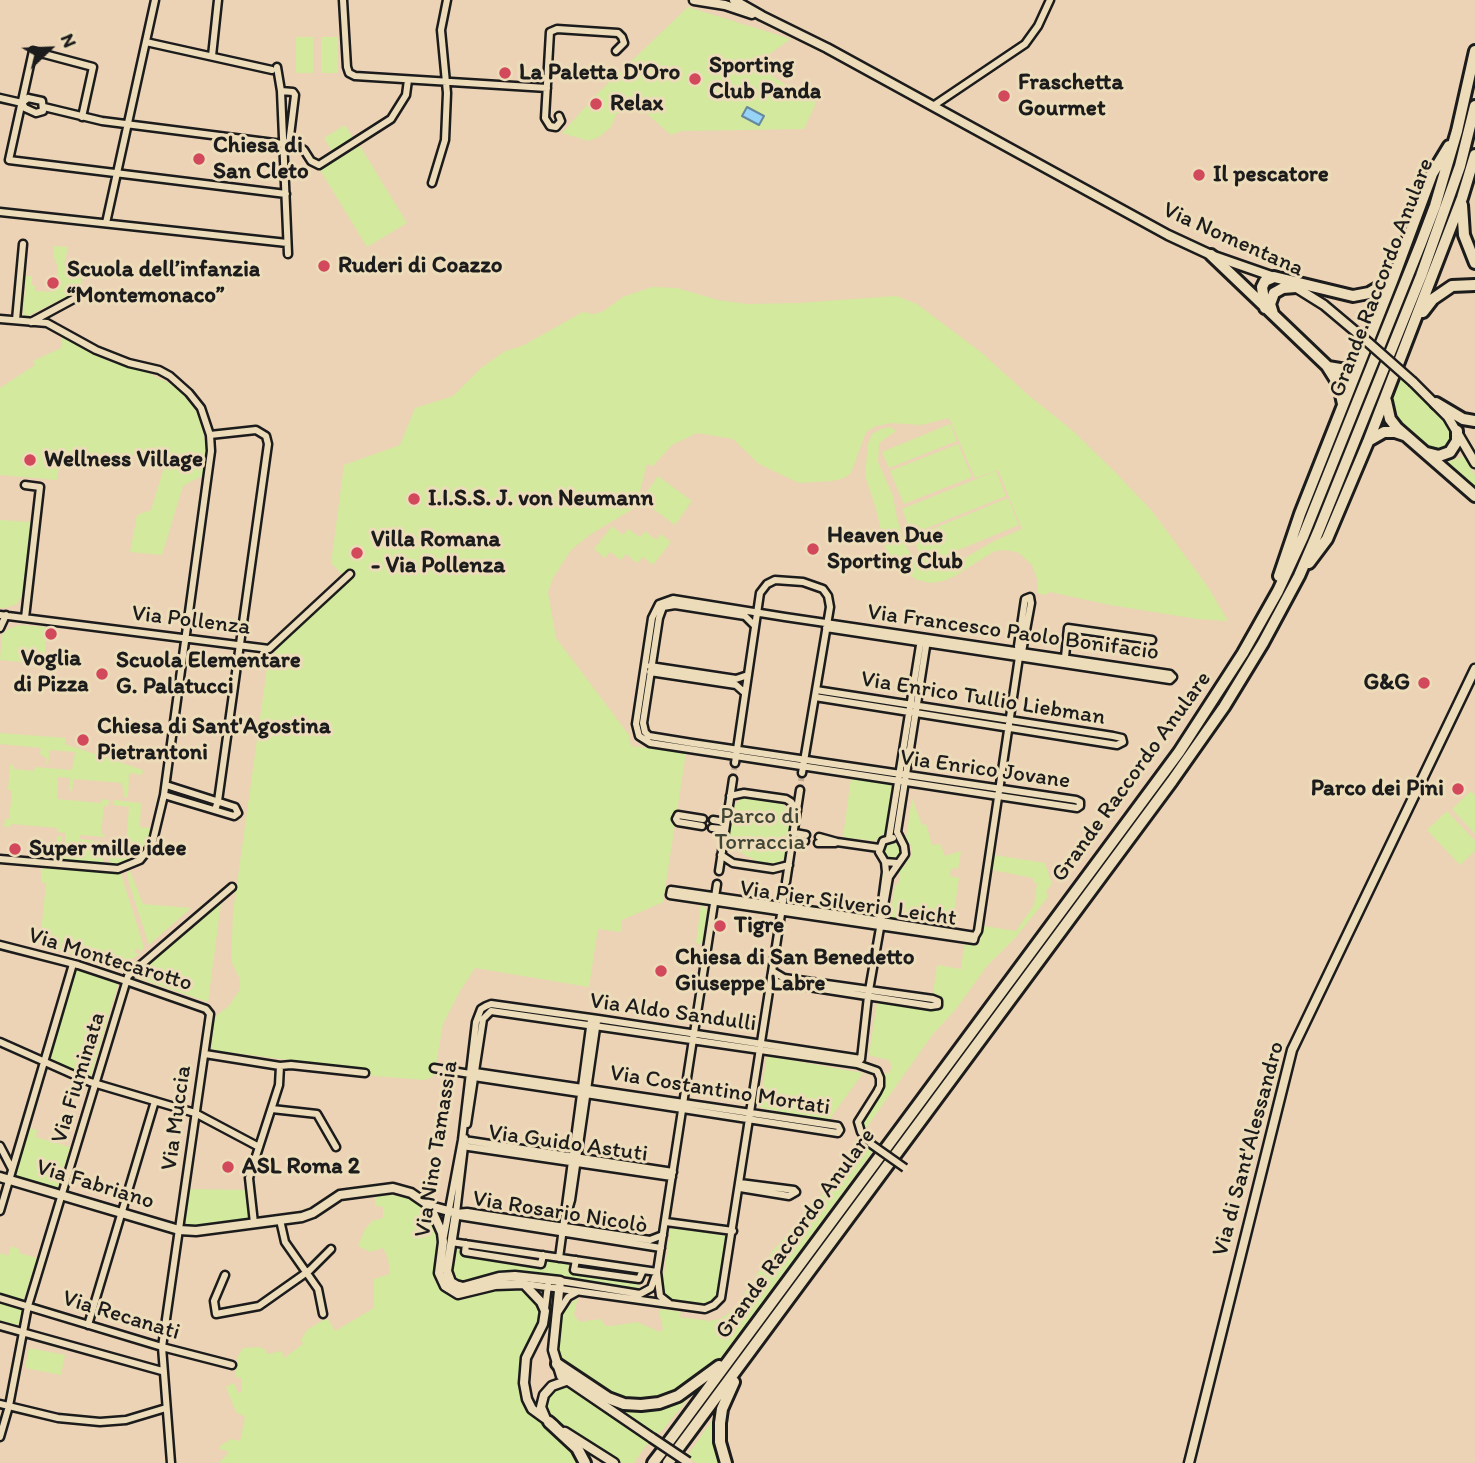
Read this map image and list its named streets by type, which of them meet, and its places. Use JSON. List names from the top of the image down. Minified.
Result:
{"streets":{"highway":["Grande Raccordo Anulare"],"street":["Via Nomentana","Via Pollenza","Via Francesco Paolo Bonifacio","Via Enrico Tullio Liebman","Via Enrico Jovane","Via Pier Silverio Leicht","Via Montecarotto","Via Aldo Sandulli","Via Fiuminata","Via Costantino Mortati","Via Muccia","Via Guido Astuti","Via Nino Tamassia","Via di Sant'Alessandro","Via Fabriano","Via Rosario Nicolò","Via Recanati"]},"crossings":[["Via Enrico Jovane","Via Pier Silverio Leicht"],["Via Montecarotto","Via Fiuminata"],["Via Montecarotto","Via Muccia"],["Via Aldo Sandulli","Via Nino Tamassia"],["Via Fiuminata","Via Fabriano"],["Via Fiuminata","Via Recanati"],["Via Costantino Mortati","Via Nino Tamassia"],["Via Muccia","Via Fabriano"],["Via Muccia","Via Recanati"],["Via Guido Astuti","Via Nino Tamassia"],["Via Nino Tamassia","Via Fabriano"],["Via Nino Tamassia","Via Rosario Nicolò"],["Via Fabriano","Via Rosario Nicolò"]],"parks":["Parco di Torraccia"],"places":["La Paletta D'Oro","Sporting Club Panda","Fraschetta Gourmet","Relax","Chiesa di San Cleto","Il pescatore","Ruderi di Coazzo","Scuola dell’infanzia “Montemonaco”","Wellness Village","I.I.S.S. J. von Neumann","Heaven Due Sporting Club","Villa Romana - Via Pollenza","Voglia di Pizza","Scuola Elementare G. Palatucci","G&G","Chiesa di Sant'Agostina Pietrantoni","Parco dei Pini","Super mille idee","Tigre","Chiesa di San Benedetto Giuseppe Labre","ASL Roma 2"],"north":"top right"}
